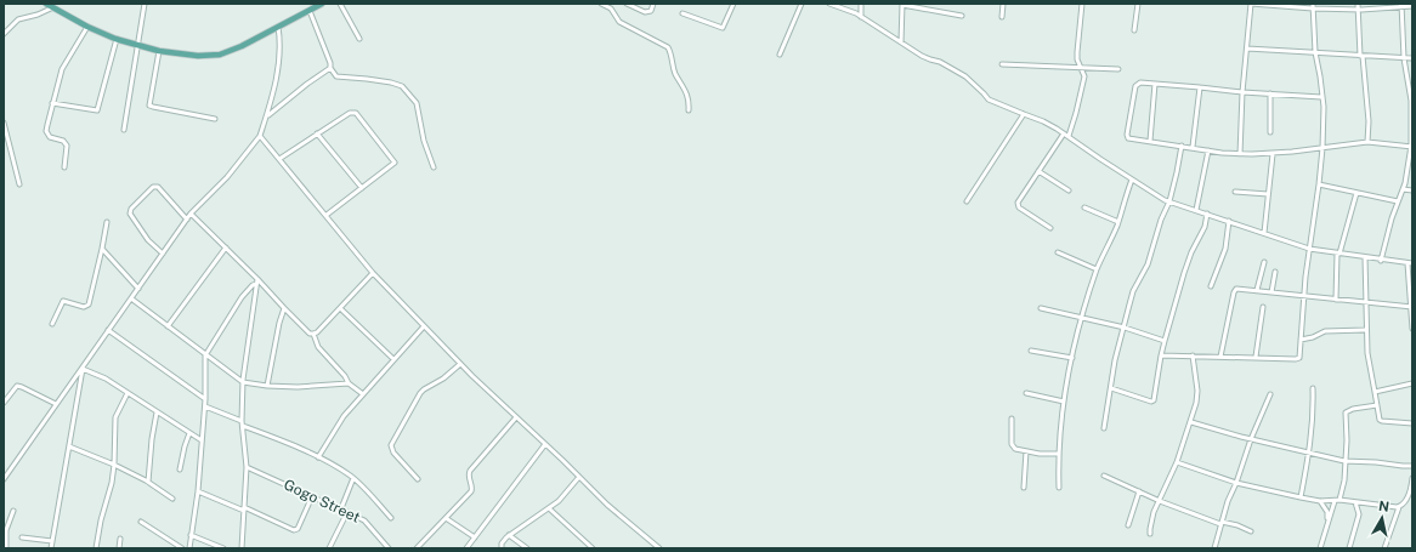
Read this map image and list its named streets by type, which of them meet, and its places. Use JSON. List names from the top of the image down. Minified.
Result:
{"streets":{"street":["Gogo Street"]},"north":"top"}
